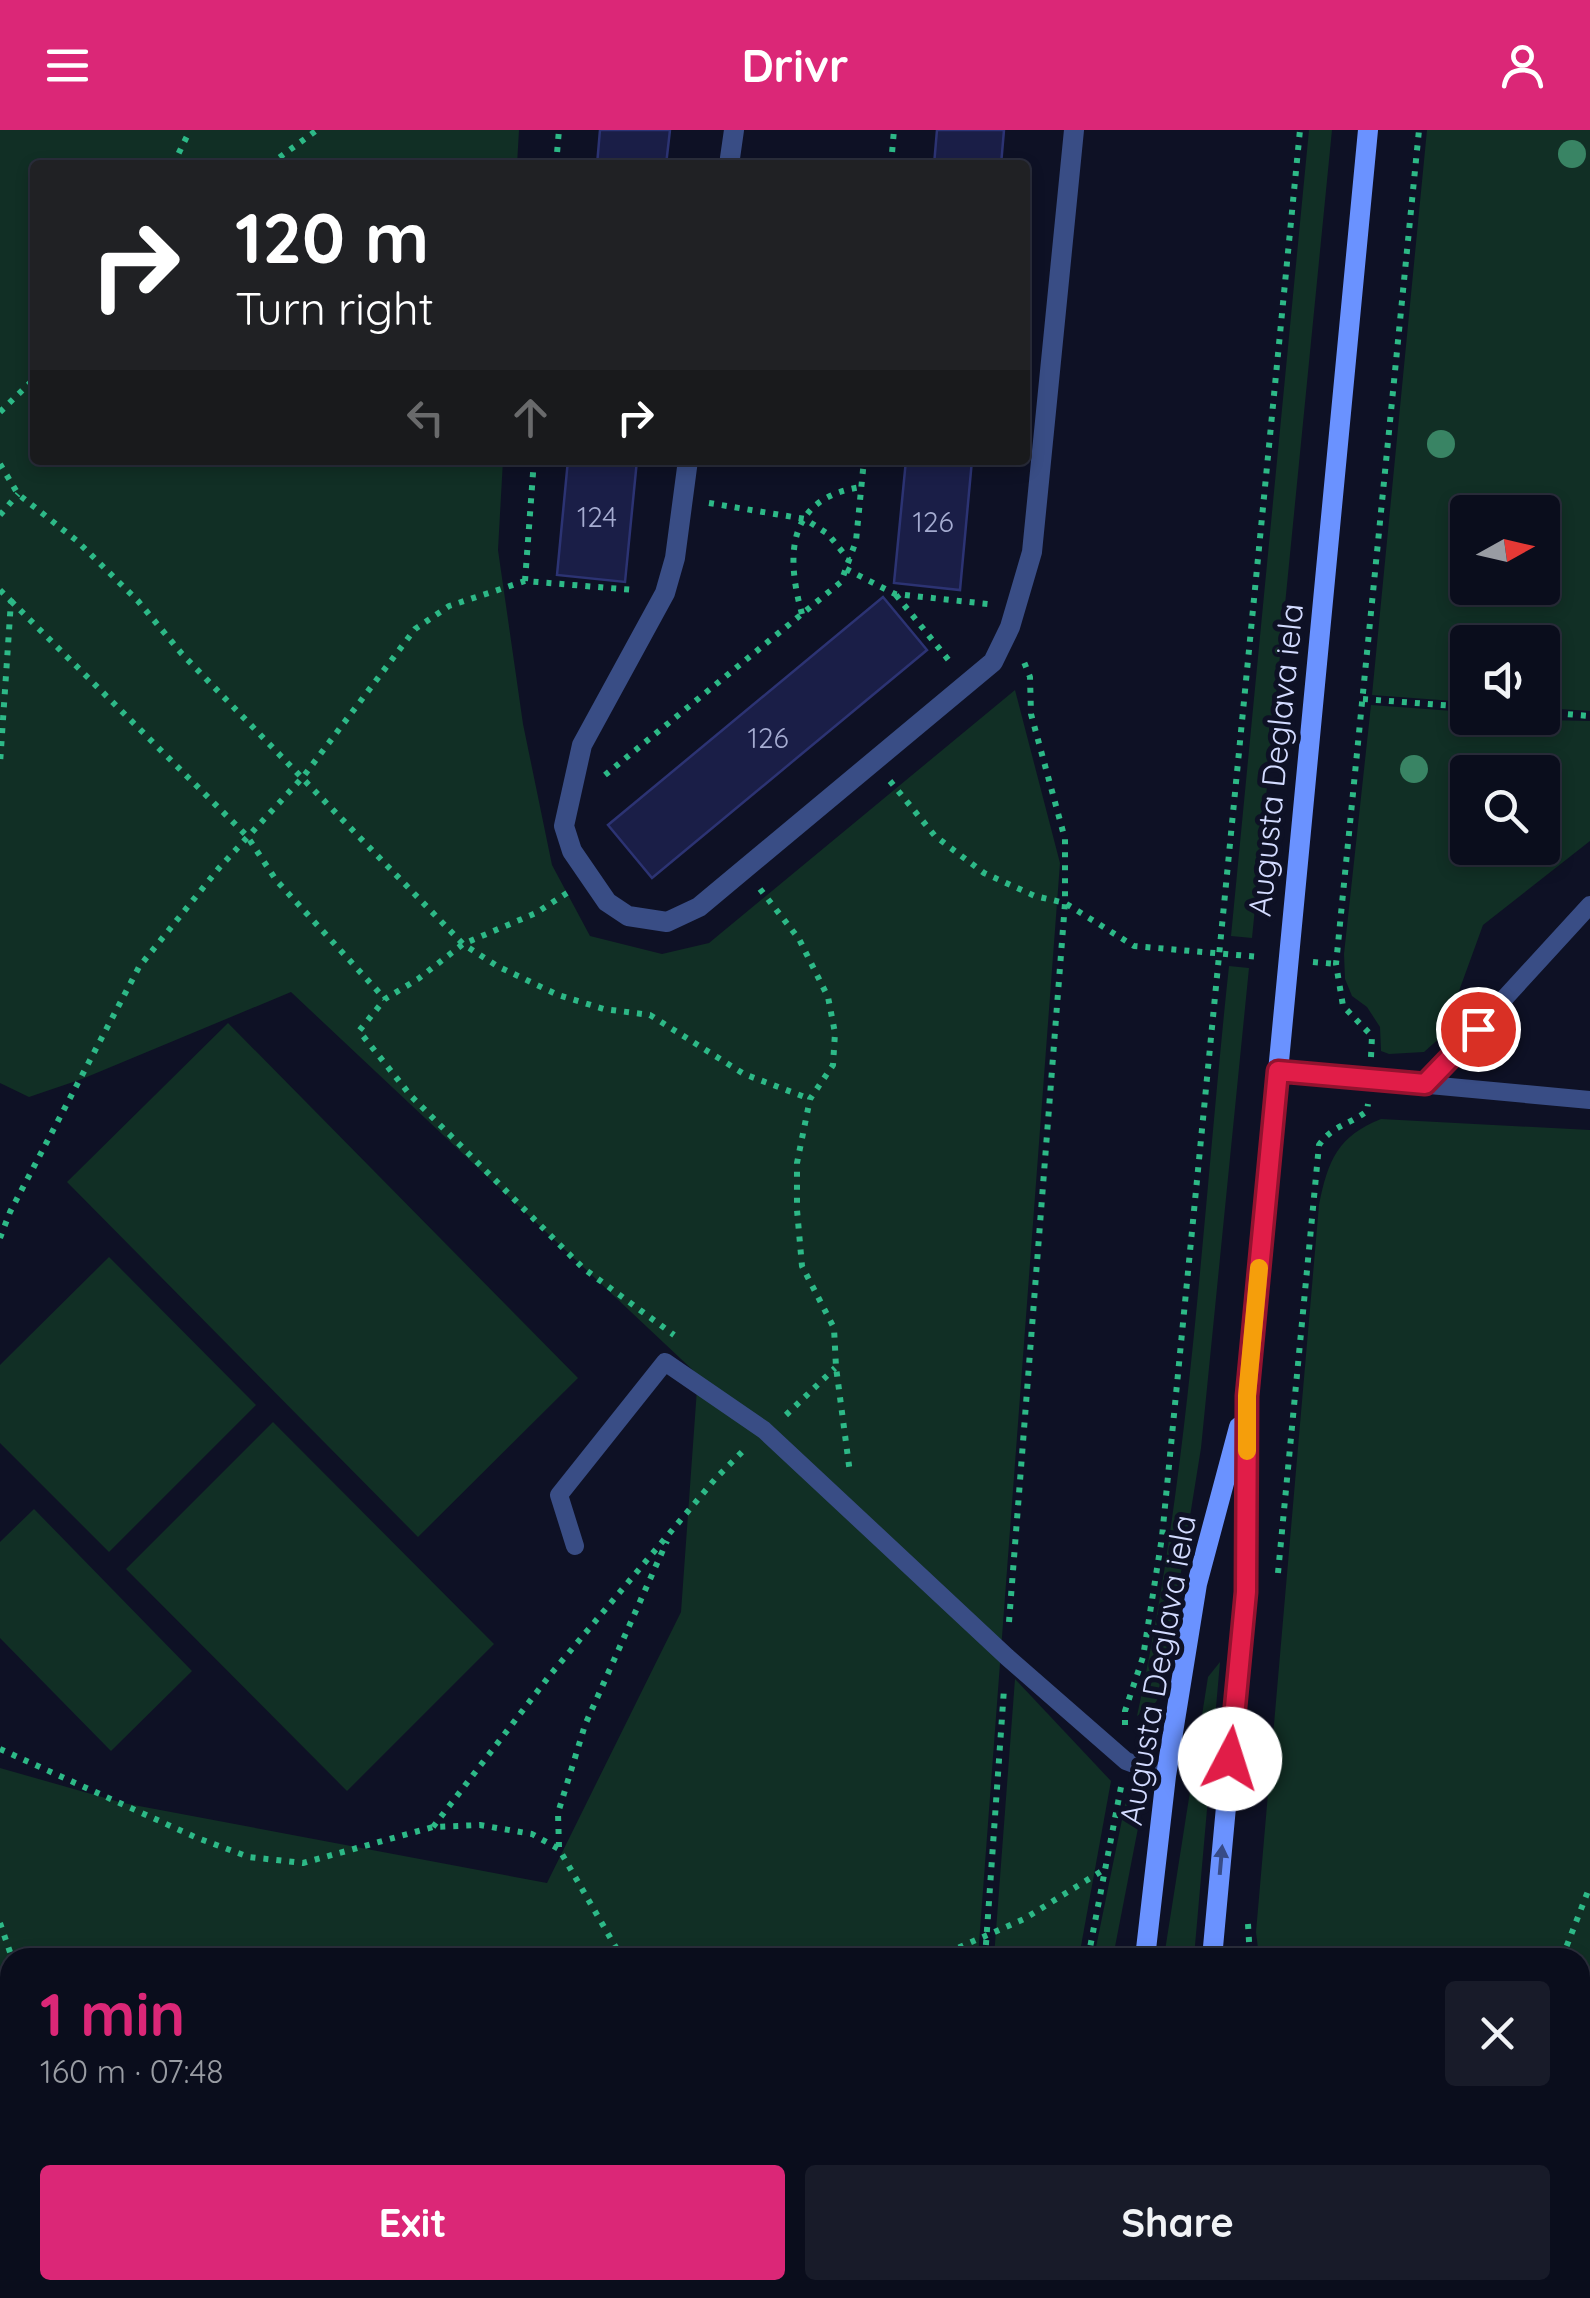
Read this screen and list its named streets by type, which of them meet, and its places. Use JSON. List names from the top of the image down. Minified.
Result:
{"streets":{"main road":["Augusta Deglava iela"]},"house_numbers":["124","126","126"],"north":"right","page":{"header":"Drivr","turn":["120 m","Turn right"],"heading":["1 min","160 m · 07:48"],"buttons":["Exit","Share"]}}
